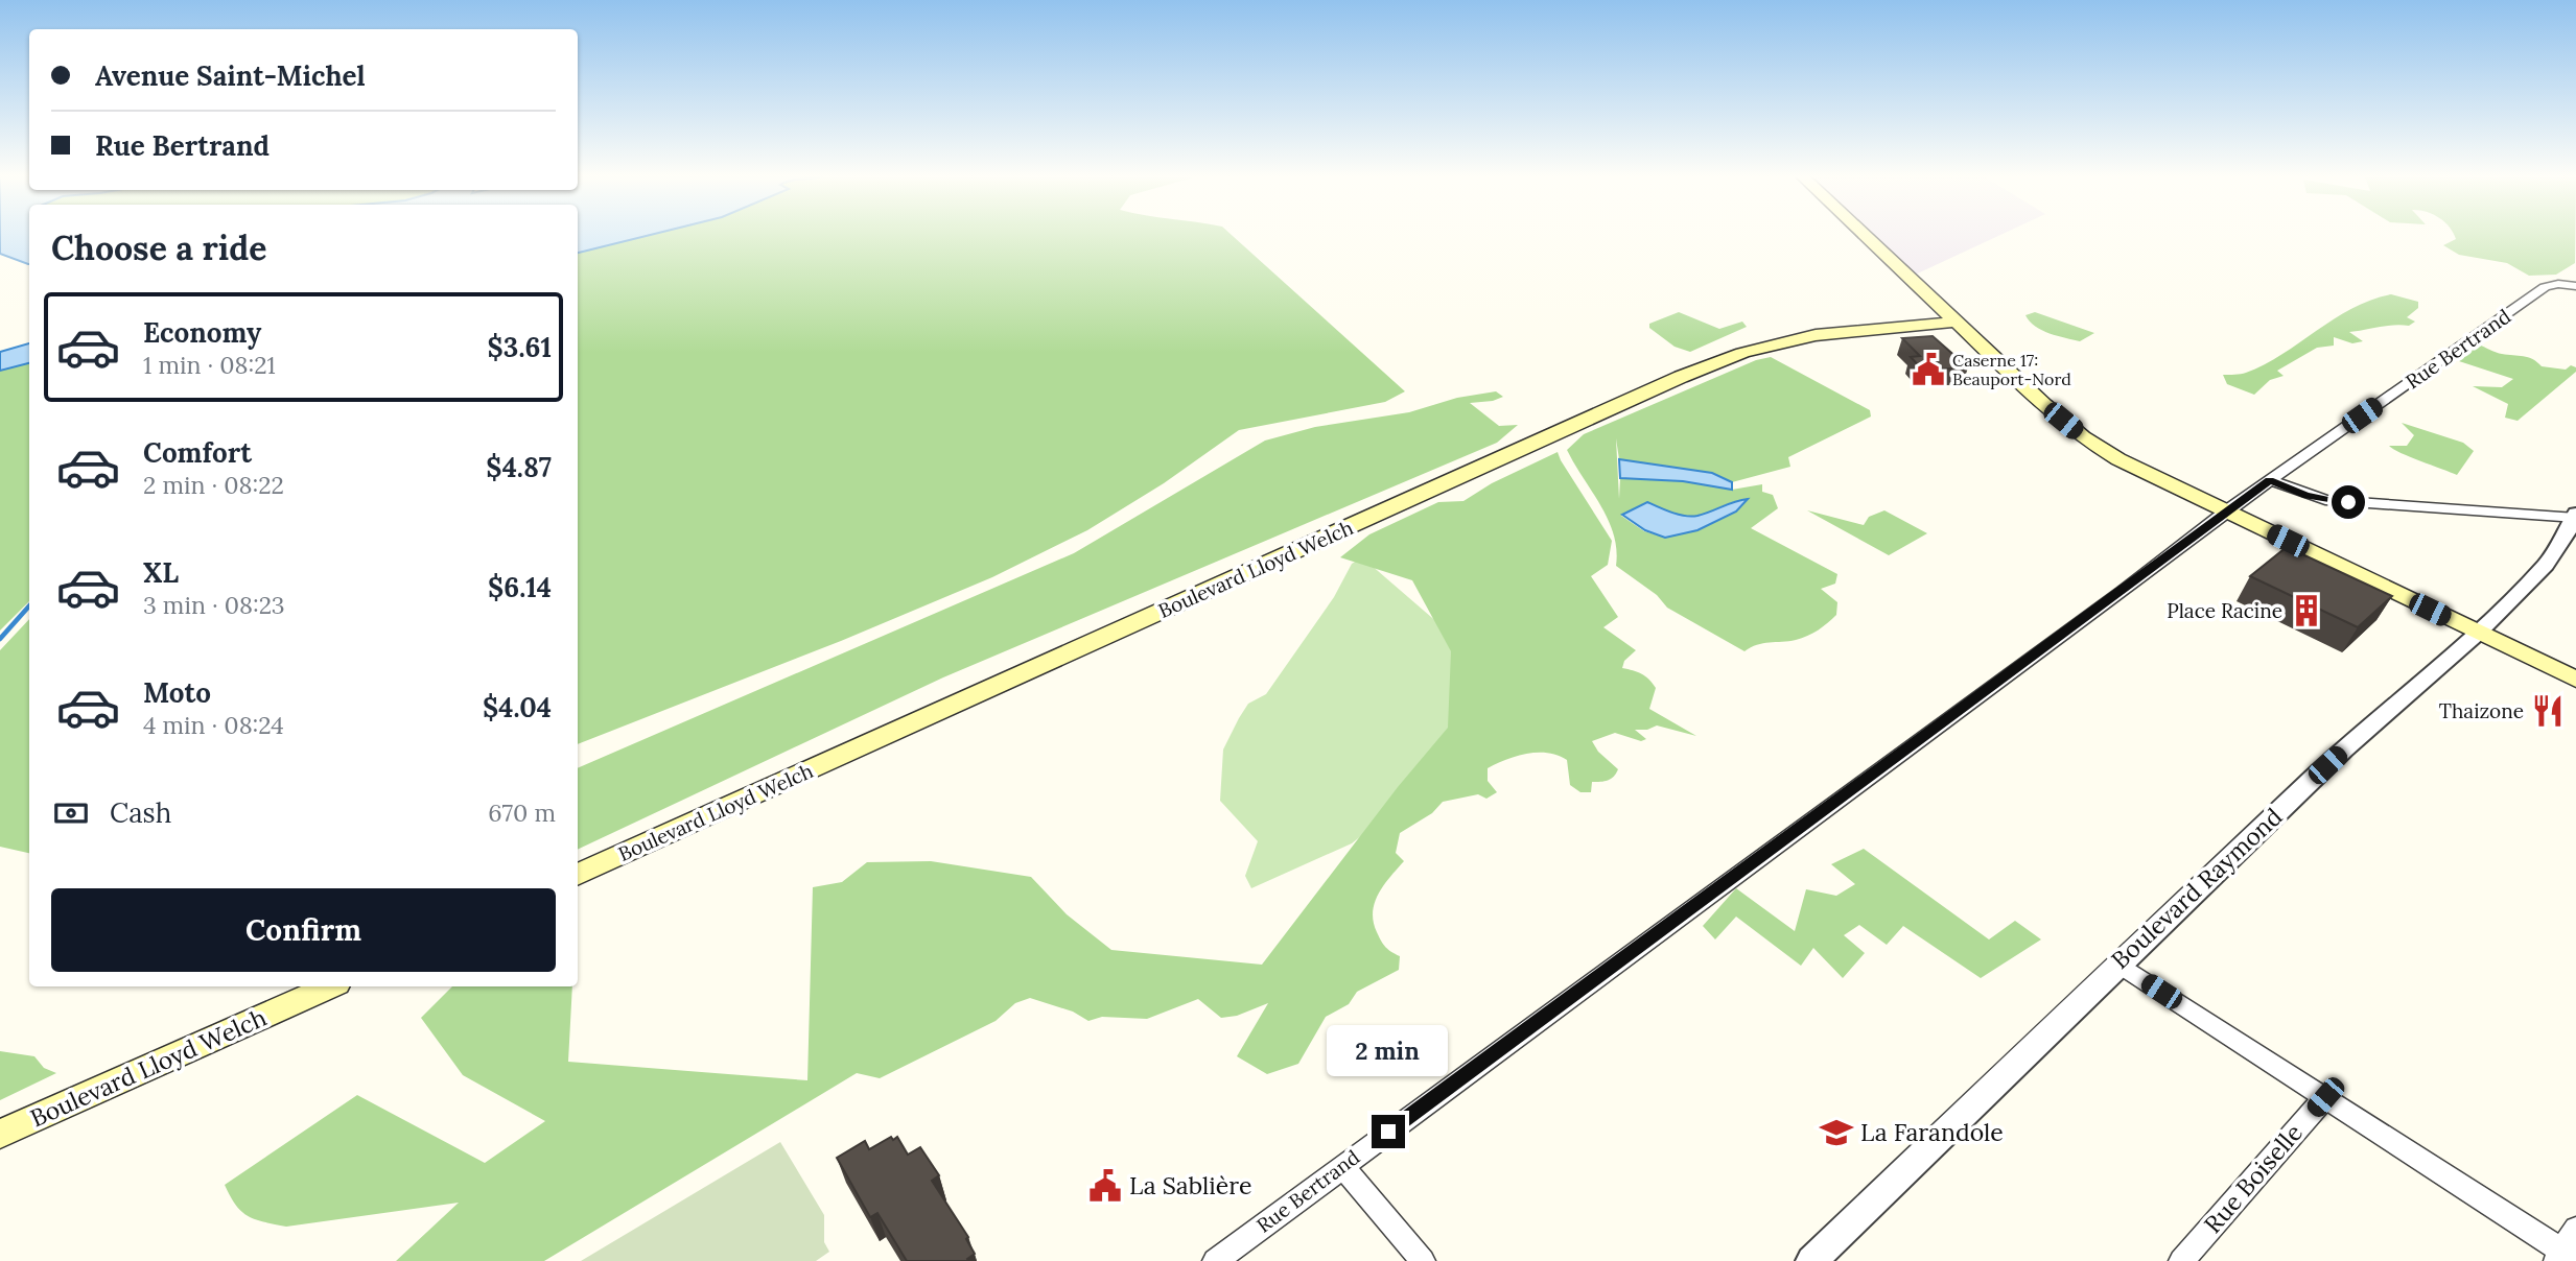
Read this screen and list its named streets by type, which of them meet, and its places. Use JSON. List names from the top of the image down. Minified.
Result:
{"streets":{"main road":["Boulevard Lloyd Welch"],"street":["Rue Bertrand","Boulevard Raymond","Rue Boiselle"]},"places":{"public building":["Caserne 17: Beauport-Nord","La Sablière"],"building":["Place Racine"],"restaurant":["Thaizone"],"school or university":["La Farandole"]},"page":{"banner":["Avenue Saint-Michel","Rue Bertrand"],"heading":"Choose a ride","list":[{"name":"Economy","note":"1 min · 08:21","value":"$3.61"},{"name":"Comfort","note":"2 min · 08:22","value":"$4.87"},{"name":"XL","note":"3 min · 08:23","value":"$6.14"},{"name":"Moto","note":"4 min · 08:24","value":"$4.04"}],"pay":["Cash","670 m"],"buttons":"Confirm","bubble":"2 min"}}
